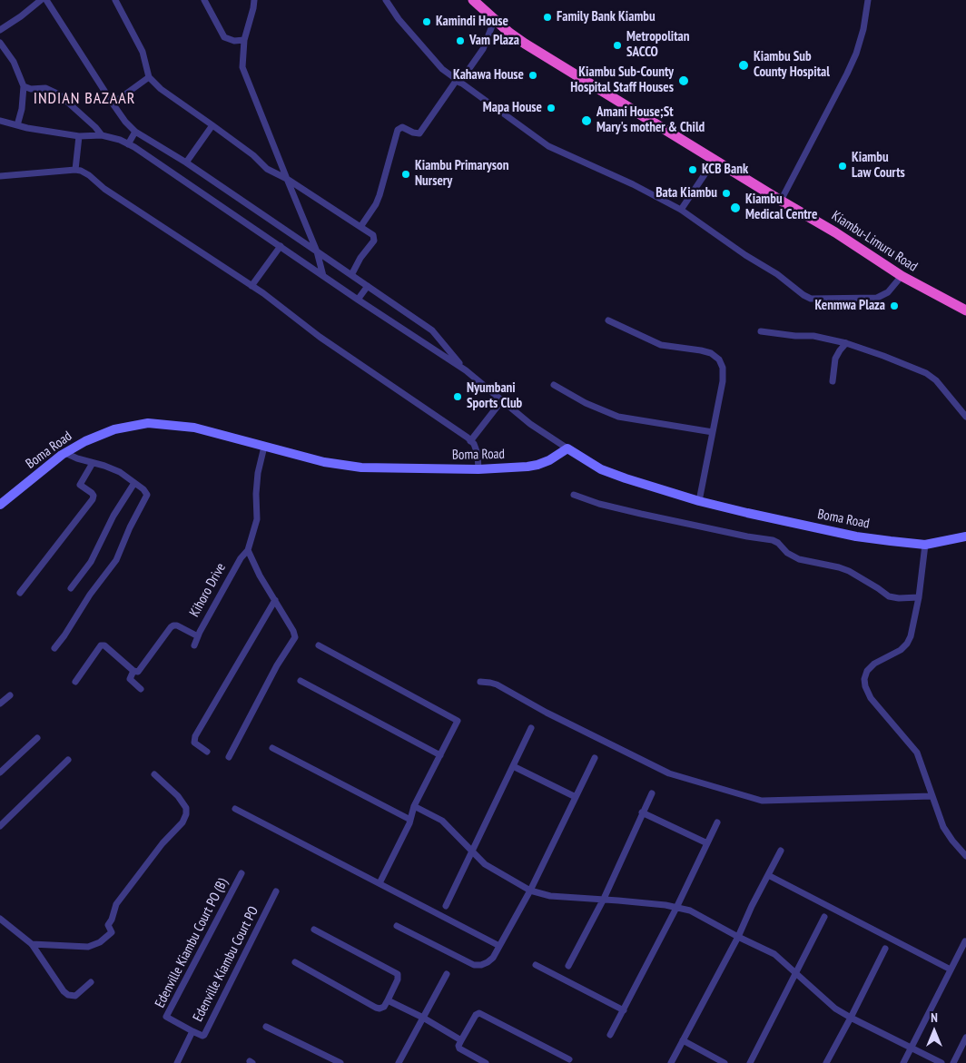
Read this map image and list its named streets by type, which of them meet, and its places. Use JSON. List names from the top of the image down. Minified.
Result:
{"streets":{"highway":["Kiambu-Limuru Road"],"main road":["Boma Road"],"street":["Kihoro Drive","Edenville Kiambu Court PO (B)","Edenville Kiambu Court PO"]},"crossings":[["Boma Road","Kihoro Drive"],["Edenville Kiambu Court PO (B)","Edenville Kiambu Court PO"]],"districts":["INDIAN BAZAAR"],"places":["Family Bank Kiambu","Kamindi House","Vam Plaza","Metropolitan SACCO","Kiambu Sub County Hospital","Kahawa House","Kiambu Sub-County Hospital Staff Houses","Mapa House","Amani House;St Mary's mother & Child","Kiambu Law Courts","KCB Bank","Kiambu Primaryson Nursery","Bata Kiambu","Kiambu Medical Centre","Kenmwa Plaza","Nyumbani Sports Club"],"north":"top"}
